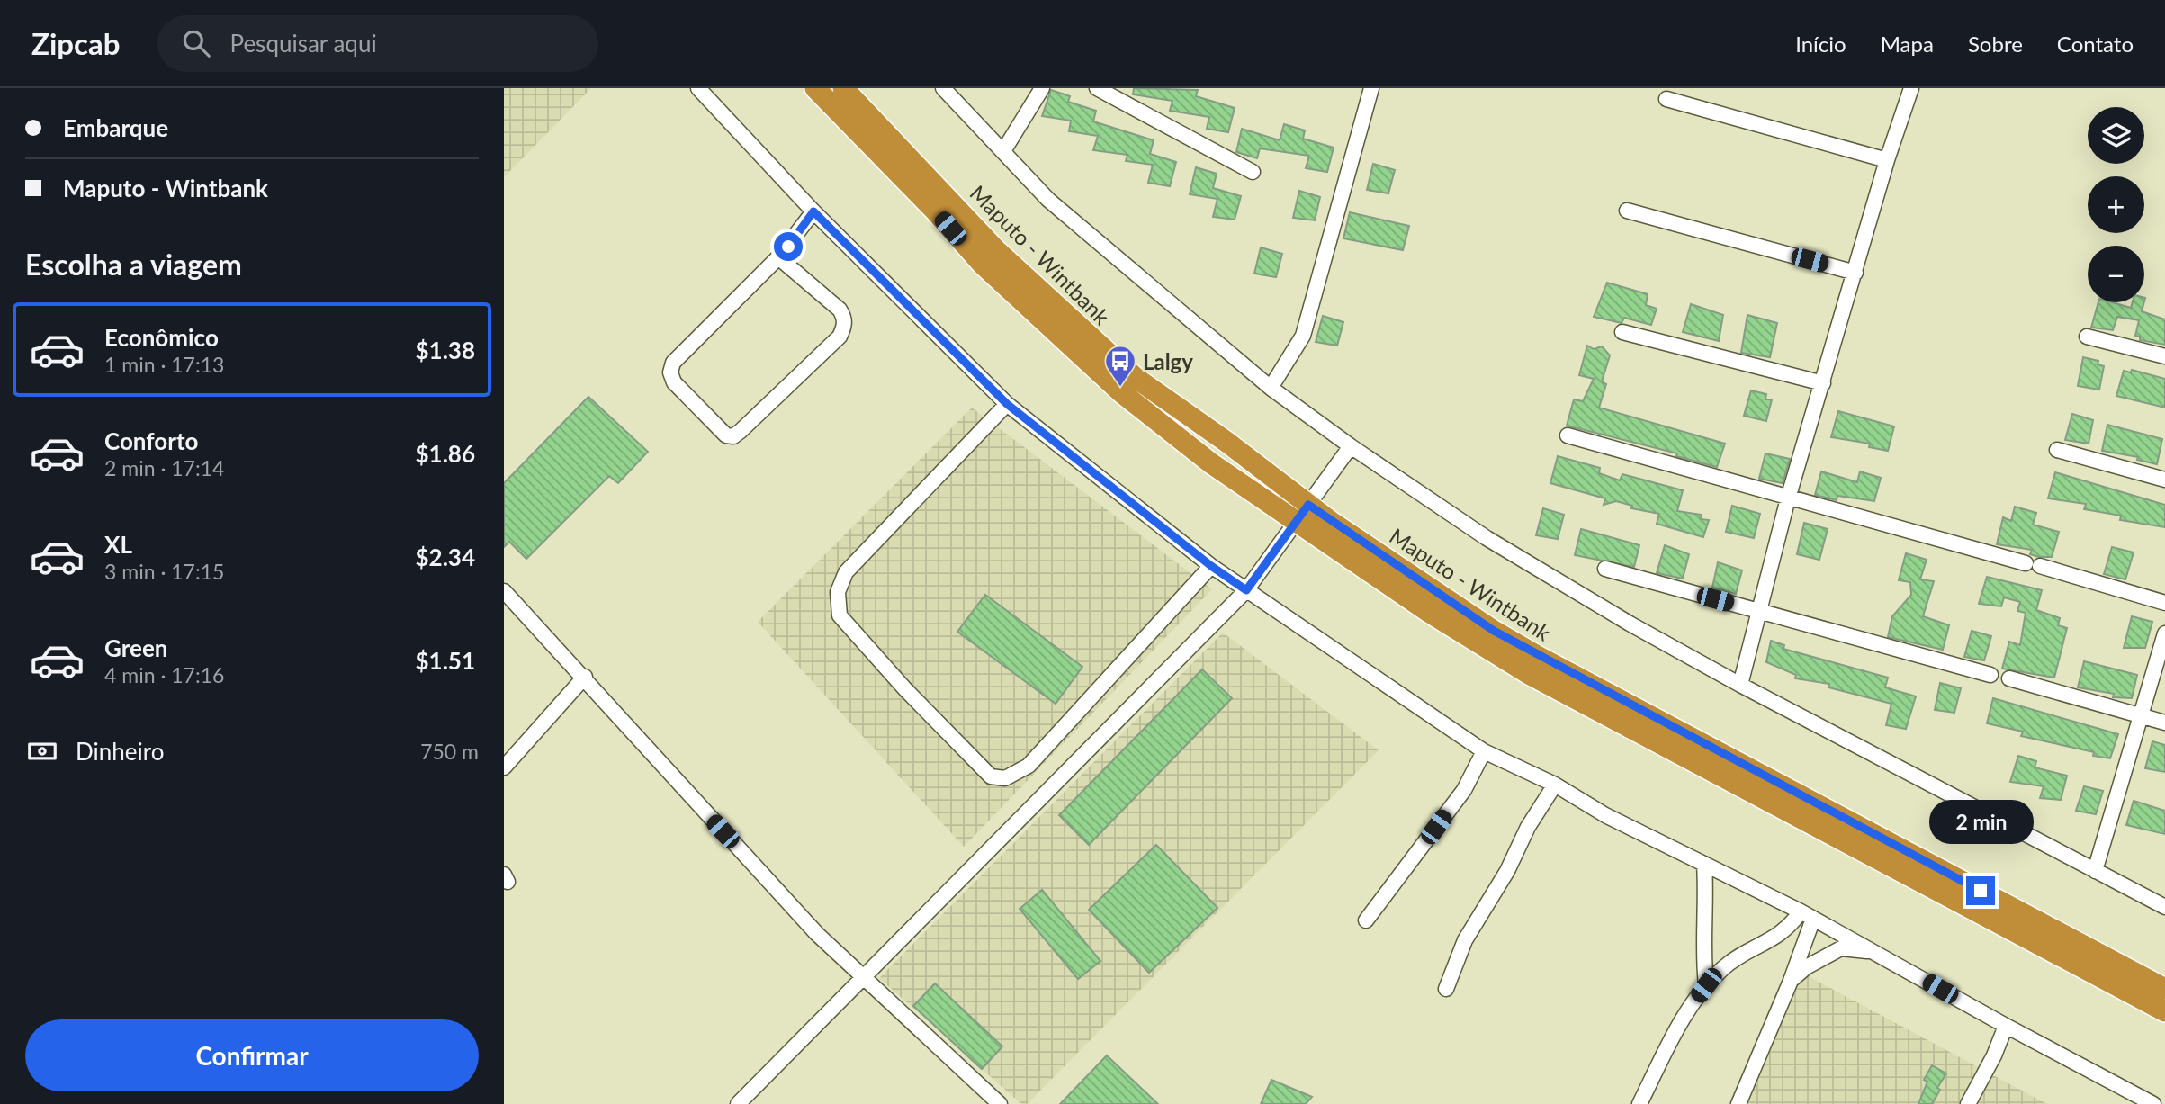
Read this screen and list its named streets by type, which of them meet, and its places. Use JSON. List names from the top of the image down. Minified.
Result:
{"streets":{"highway":["Maputo - Wintbank"]},"places":{"bus stop":["Lalgy"]},"page":{"header":"Zipcab","search":"Pesquisar aqui","nav":["Início","Mapa","Sobre","Contato"],"banner":["Embarque","Maputo - Wintbank"],"map_buttons":["+","−"],"heading":"Escolha a viagem","list":[{"name":"Econômico","note":"1 min · 17:13","value":"$1.38"},{"name":"Conforto","note":"2 min · 17:14","value":"$1.86"},{"name":"XL","note":"3 min · 17:15","value":"$2.34"},{"name":"Green","note":"4 min · 17:16","value":"$1.51"}],"pay":["Dinheiro","750 m"],"bubble":"2 min","buttons":"Confirmar"}}
